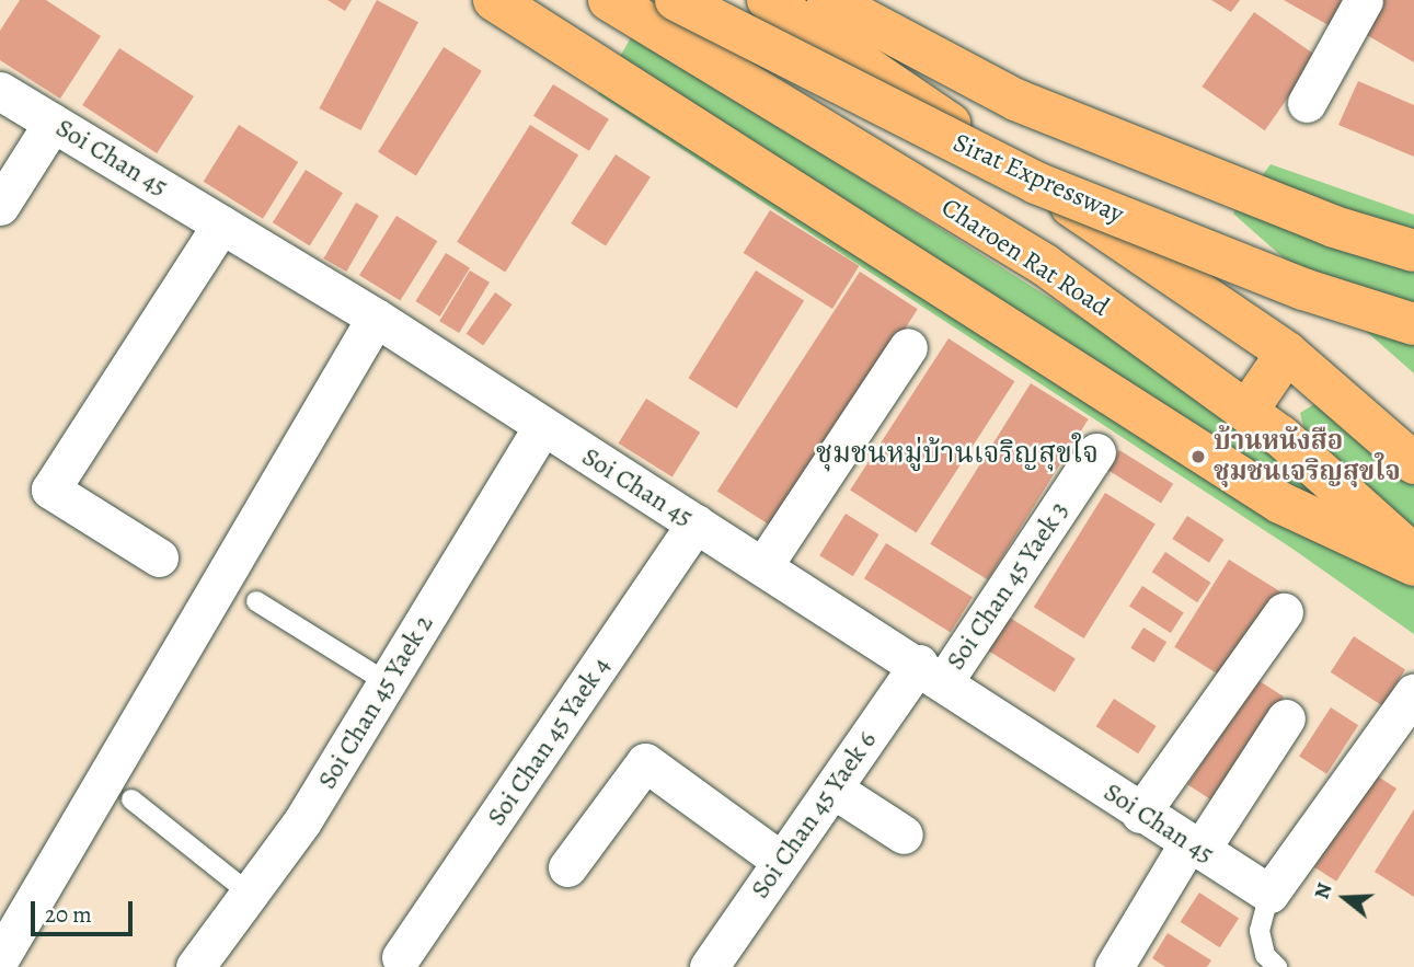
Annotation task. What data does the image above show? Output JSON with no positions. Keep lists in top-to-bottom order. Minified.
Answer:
{"streets":{"main road":["Sirat Expressway","Charoen Rat Road"],"street":["Soi Chan 45","Soi Chan 45 Yaek 3","Soi Chan 45 Yaek 2","Soi Chan 45 Yaek 4","Soi Chan 45 Yaek 6"]},"crossings":[["Soi Chan 45","Soi Chan 45 Yaek 3"],["Soi Chan 45","Soi Chan 45 Yaek 2"],["Soi Chan 45","Soi Chan 45 Yaek 4"],["Soi Chan 45","Soi Chan 45 Yaek 6"],["Soi Chan 45 Yaek 3","Soi Chan 45 Yaek 6"]],"districts":["ชุมชนหมู่บ้านเจริญสุขใจ"],"places":["บ้านหนังสือ ชุมชนเจริญสุขใจ"],"scale_bar":"20 m","north":"left"}
